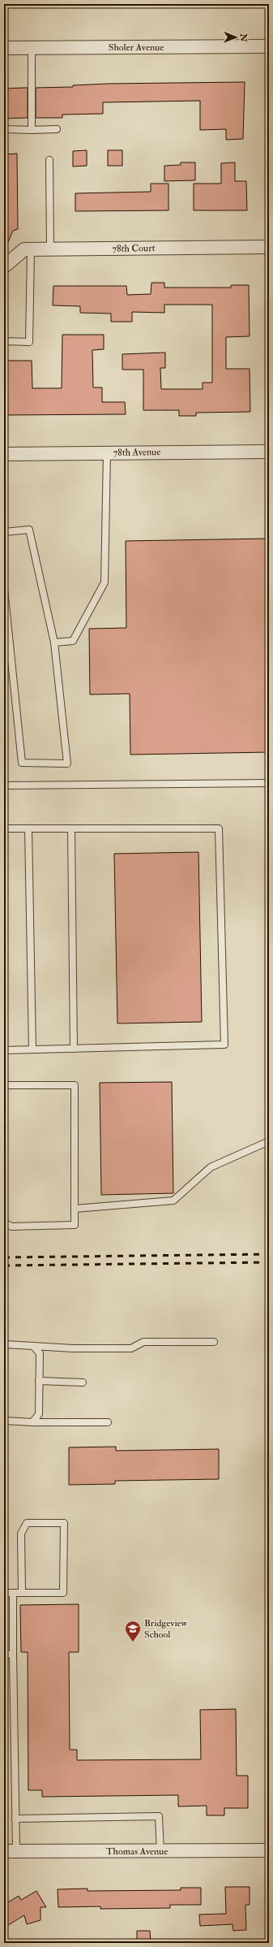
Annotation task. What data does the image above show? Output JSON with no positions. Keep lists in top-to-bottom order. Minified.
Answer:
{"streets":{"street":["Sholer Avenue","78th Court","78th Avenue","Thomas Avenue"]},"places":{"school or university":["Bridgeview School"]},"north":"right"}
